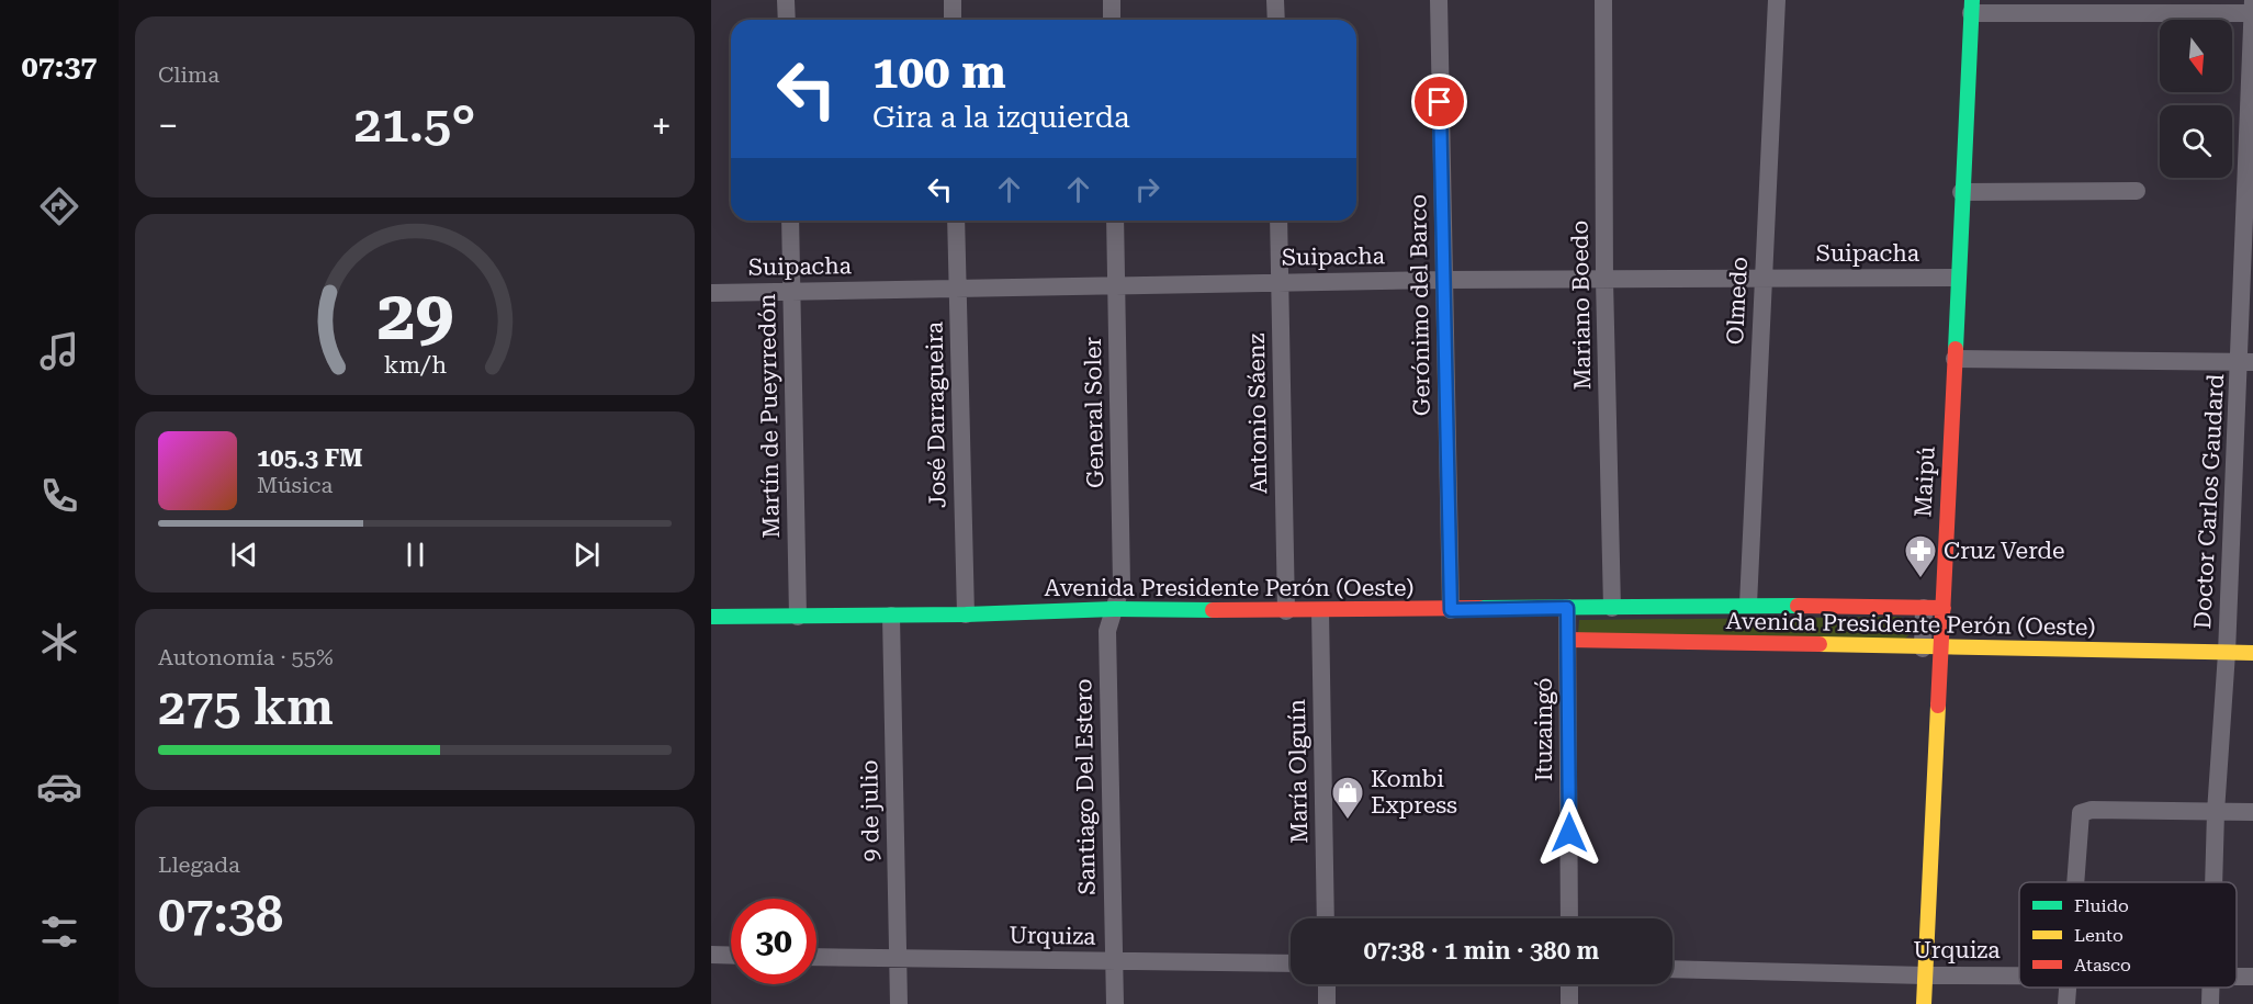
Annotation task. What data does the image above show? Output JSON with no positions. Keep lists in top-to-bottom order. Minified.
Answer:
{"streets":{"main road":["Maipú","Avenida Presidente Perón (Oeste)"],"street":["Suipacha","Olmedo","Gerónimo del Barco","Mariano Boedo","General Soler","Antonio Sáenz","José Darragueira","Martín de Pueyrredón","Doctor Carlos Gaudard","Ituzaingó","María Olguín","Santiago Del Estero","9 de julio","Urquiza"]},"crossings":[["Suipacha","Olmedo"],["Suipacha","Gerónimo del Barco"],["Suipacha","Mariano Boedo"],["Suipacha","General Soler"],["Suipacha","Antonio Sáenz"],["Suipacha","José Darragueira"],["Suipacha","Martín de Pueyrredón"],["Suipacha","Maipú"],["Olmedo","Avenida Presidente Perón (Oeste)"],["Gerónimo del Barco","Avenida Presidente Perón (Oeste)"],["Mariano Boedo","Avenida Presidente Perón (Oeste)"],["General Soler","Avenida Presidente Perón (Oeste)"],["General Soler","Santiago Del Estero"],["Antonio Sáenz","Avenida Presidente Perón (Oeste)"],["José Darragueira","Avenida Presidente Perón (Oeste)"],["Martín de Pueyrredón","Avenida Presidente Perón (Oeste)"],["Maipú","Avenida Presidente Perón (Oeste)"],["Maipú","Urquiza"],["Doctor Carlos Gaudard","Avenida Presidente Perón (Oeste)"],["Avenida Presidente Perón (Oeste)","Ituzaingó"],["Avenida Presidente Perón (Oeste)","María Olguín"],["Avenida Presidente Perón (Oeste)","Santiago Del Estero"],["Avenida Presidente Perón (Oeste)","9 de julio"],["Santiago Del Estero","Urquiza"],["9 de julio","Urquiza"]],"places":{"pharmacy":["Cruz Verde"],"shop":["Kombi Express"]},"legend":["Fluido","Lento","Atasco"],"north":"bottom","page":{"tabs":"07:37","tile":["Clima",["Autonomía · 55%","275 km"],["Llegada","07:38"]],"turn":["100 m","Gira a la izquierda"],"heat":["−","21.5°","+"],"song":["105.3 FM","Música"],"limit":"30","trip":"07:38 · 1 min · 380 m","gauge":["29","km/h"]}}
